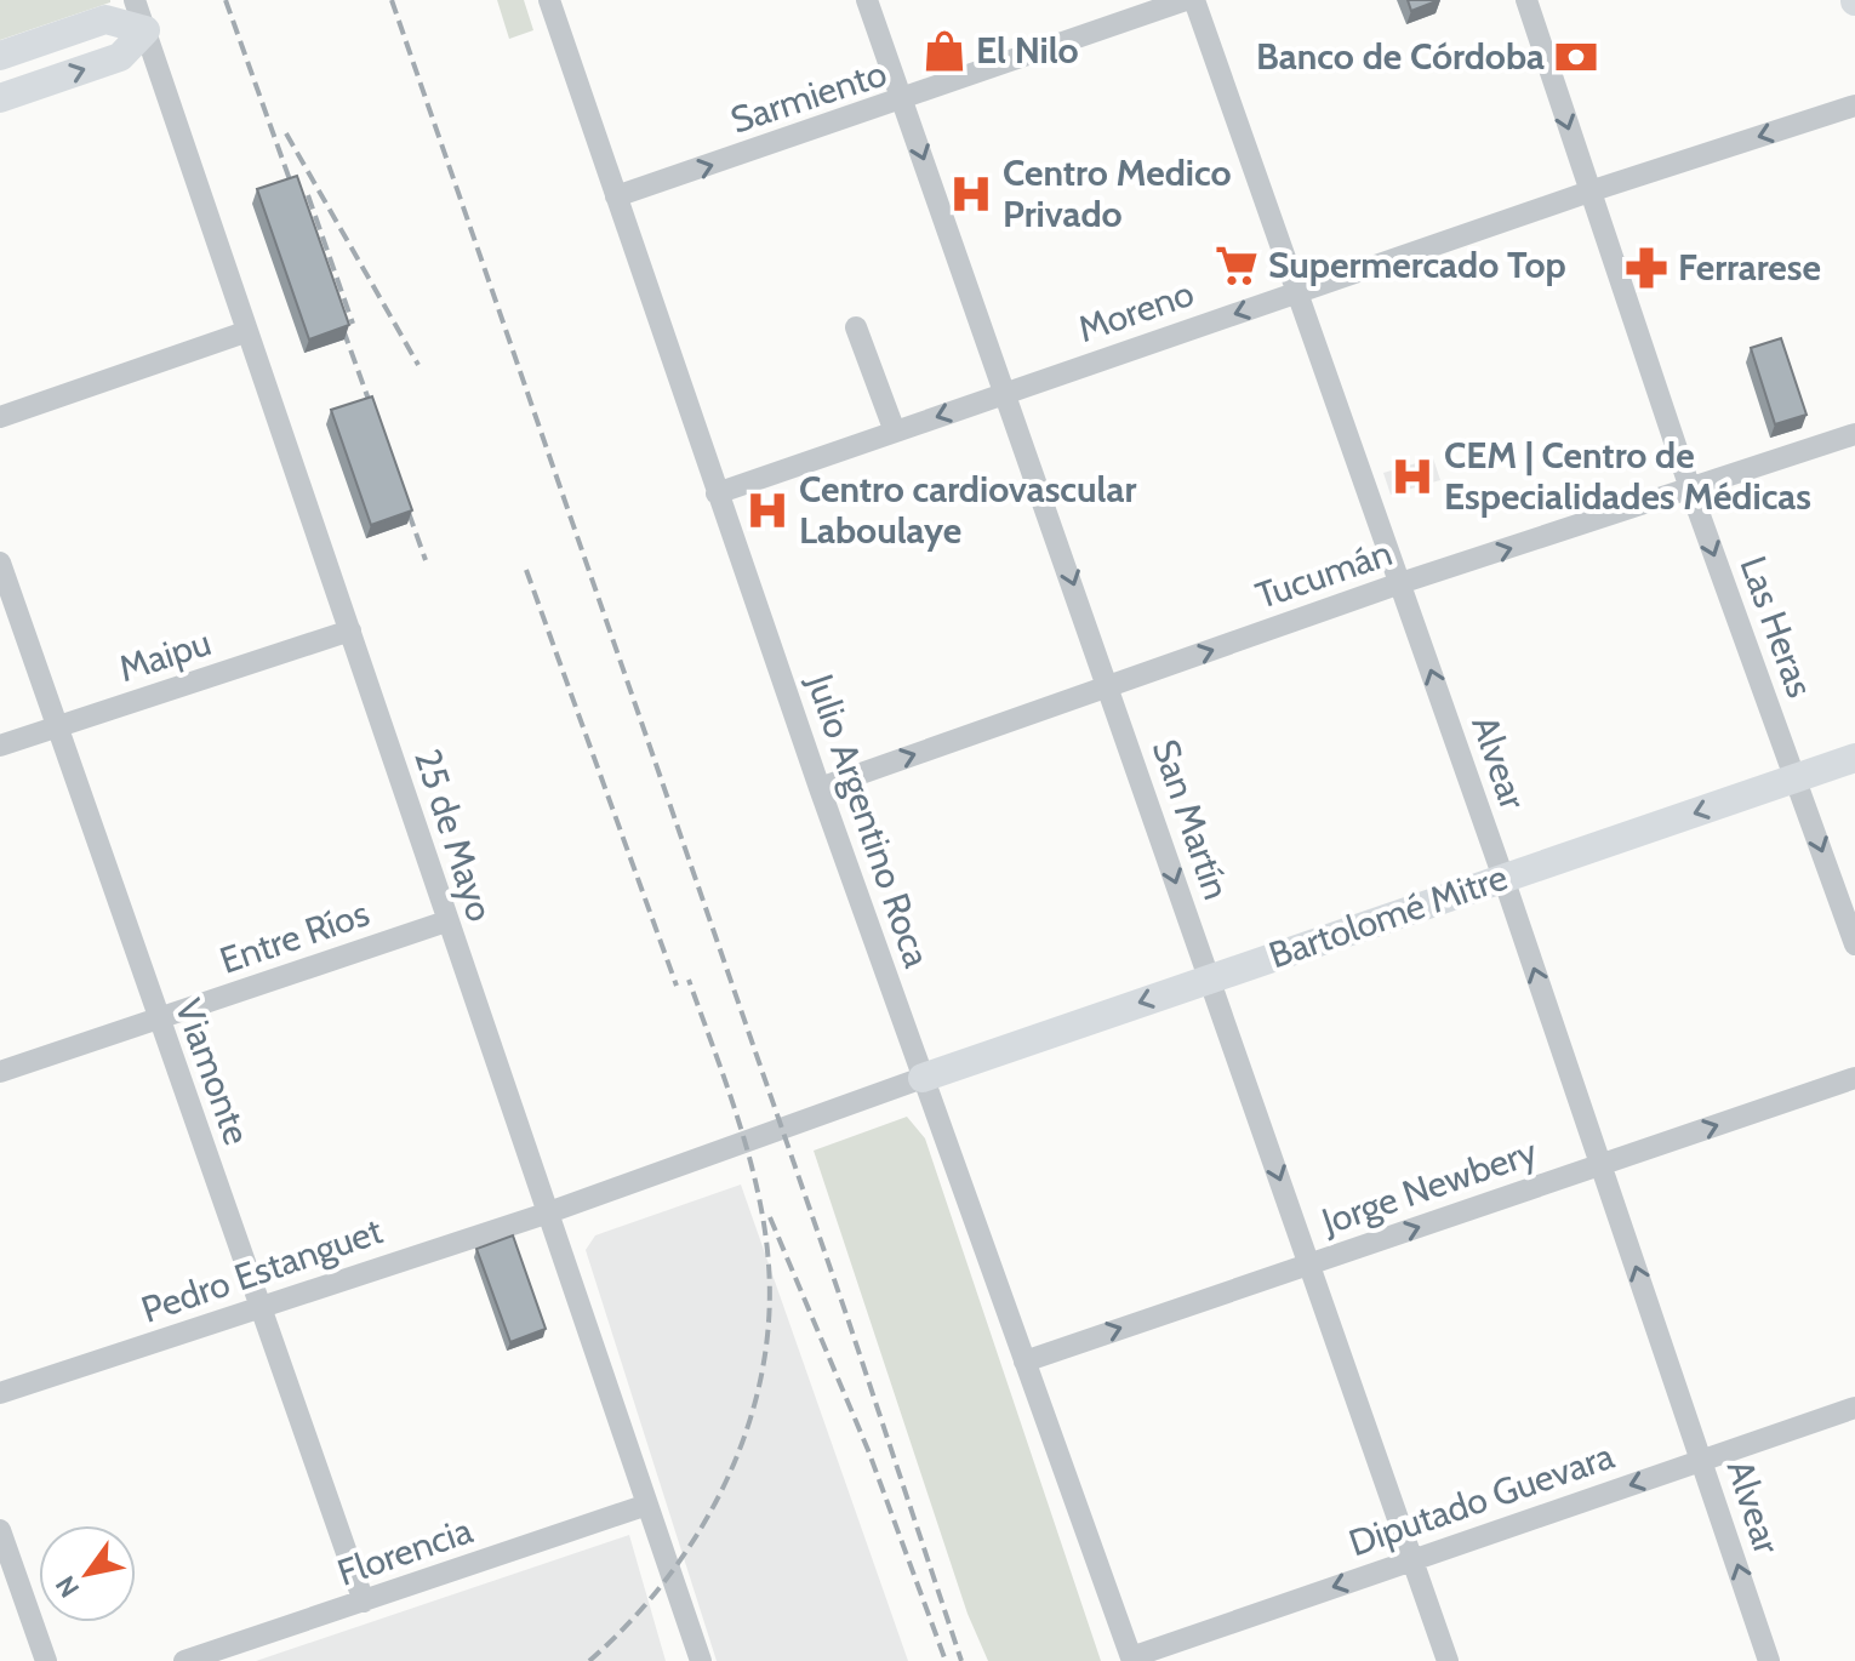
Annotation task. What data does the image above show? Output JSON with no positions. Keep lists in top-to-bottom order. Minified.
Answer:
{"streets":{"main road":["Bartolomé Mitre"],"street":["Sarmiento","Moreno","Tucumán","Las Heras","Maipu","Alvear","San Martín","Julio Argentino Roca","25 de Mayo","Entre Ríos","Viamonte","Jorge Newbery","Pedro Estanguet","Diputado Guevara","Florencia"]},"crossings":[["Sarmiento","San Martín"],["Sarmiento","Julio Argentino Roca"],["Moreno","Las Heras"],["Moreno","Alvear"],["Moreno","San Martín"],["Moreno","Julio Argentino Roca"],["Tucumán","Las Heras"],["Tucumán","Alvear"],["Tucumán","San Martín"],["Tucumán","Julio Argentino Roca"],["Las Heras","Bartolomé Mitre"],["Maipu","25 de Mayo"],["Maipu","Viamonte"],["Alvear","Bartolomé Mitre"],["Alvear","Jorge Newbery"],["Alvear","Diputado Guevara"],["San Martín","Bartolomé Mitre"],["San Martín","Jorge Newbery"],["San Martín","Diputado Guevara"],["Julio Argentino Roca","Bartolomé Mitre"],["Julio Argentino Roca","Jorge Newbery"],["Julio Argentino Roca","Pedro Estanguet"],["Julio Argentino Roca","Diputado Guevara"],["25 de Mayo","Entre Ríos"],["25 de Mayo","Pedro Estanguet"],["25 de Mayo","Florencia"],["Bartolomé Mitre","Pedro Estanguet"],["Entre Ríos","Viamonte"],["Viamonte","Pedro Estanguet"],["Viamonte","Florencia"]],"one_way":["Sarmiento","Moreno","Tucumán","Las Heras","Alvear","San Martín","Bartolomé Mitre","Jorge Newbery","Diputado Guevara"],"places":{"shop":["El Nilo"],"bank":["Banco de Córdoba"],"hospital":["Centro Medico Privado","CEM | Centro de Especialidades Médicas","Centro cardiovascular Laboulaye"],"supermarket":["Supermercado Top"],"pharmacy":["Ferrarese"]},"north":"bottom left"}
